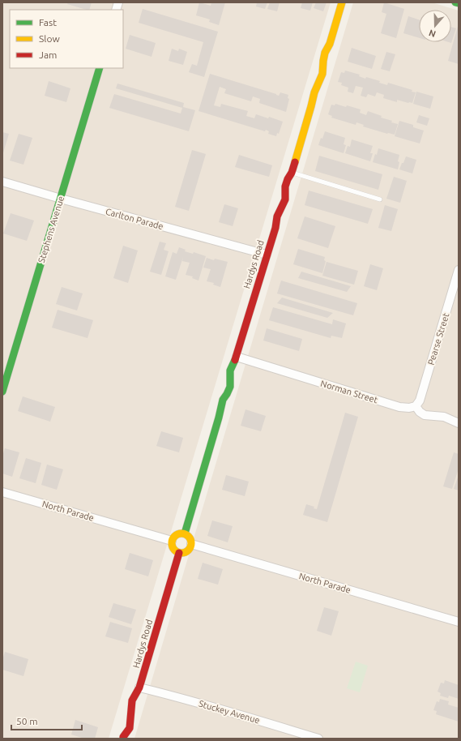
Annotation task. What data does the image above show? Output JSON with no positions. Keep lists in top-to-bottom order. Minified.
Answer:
{"streets":{"street":["Carlton Parade","Stephens Avenue","Hardys Road","Pearse Street","Norman Street","North Parade","Stuckey Avenue"]},"crossings":[["Carlton Parade","Stephens Avenue"],["Carlton Parade","Hardys Road"],["Hardys Road","Norman Street"],["Hardys Road","North Parade"],["Hardys Road","Stuckey Avenue"],["Pearse Street","Norman Street"]],"legend":["Fast","Slow","Jam"],"scale_bar":"50 m","north":"bottom"}
